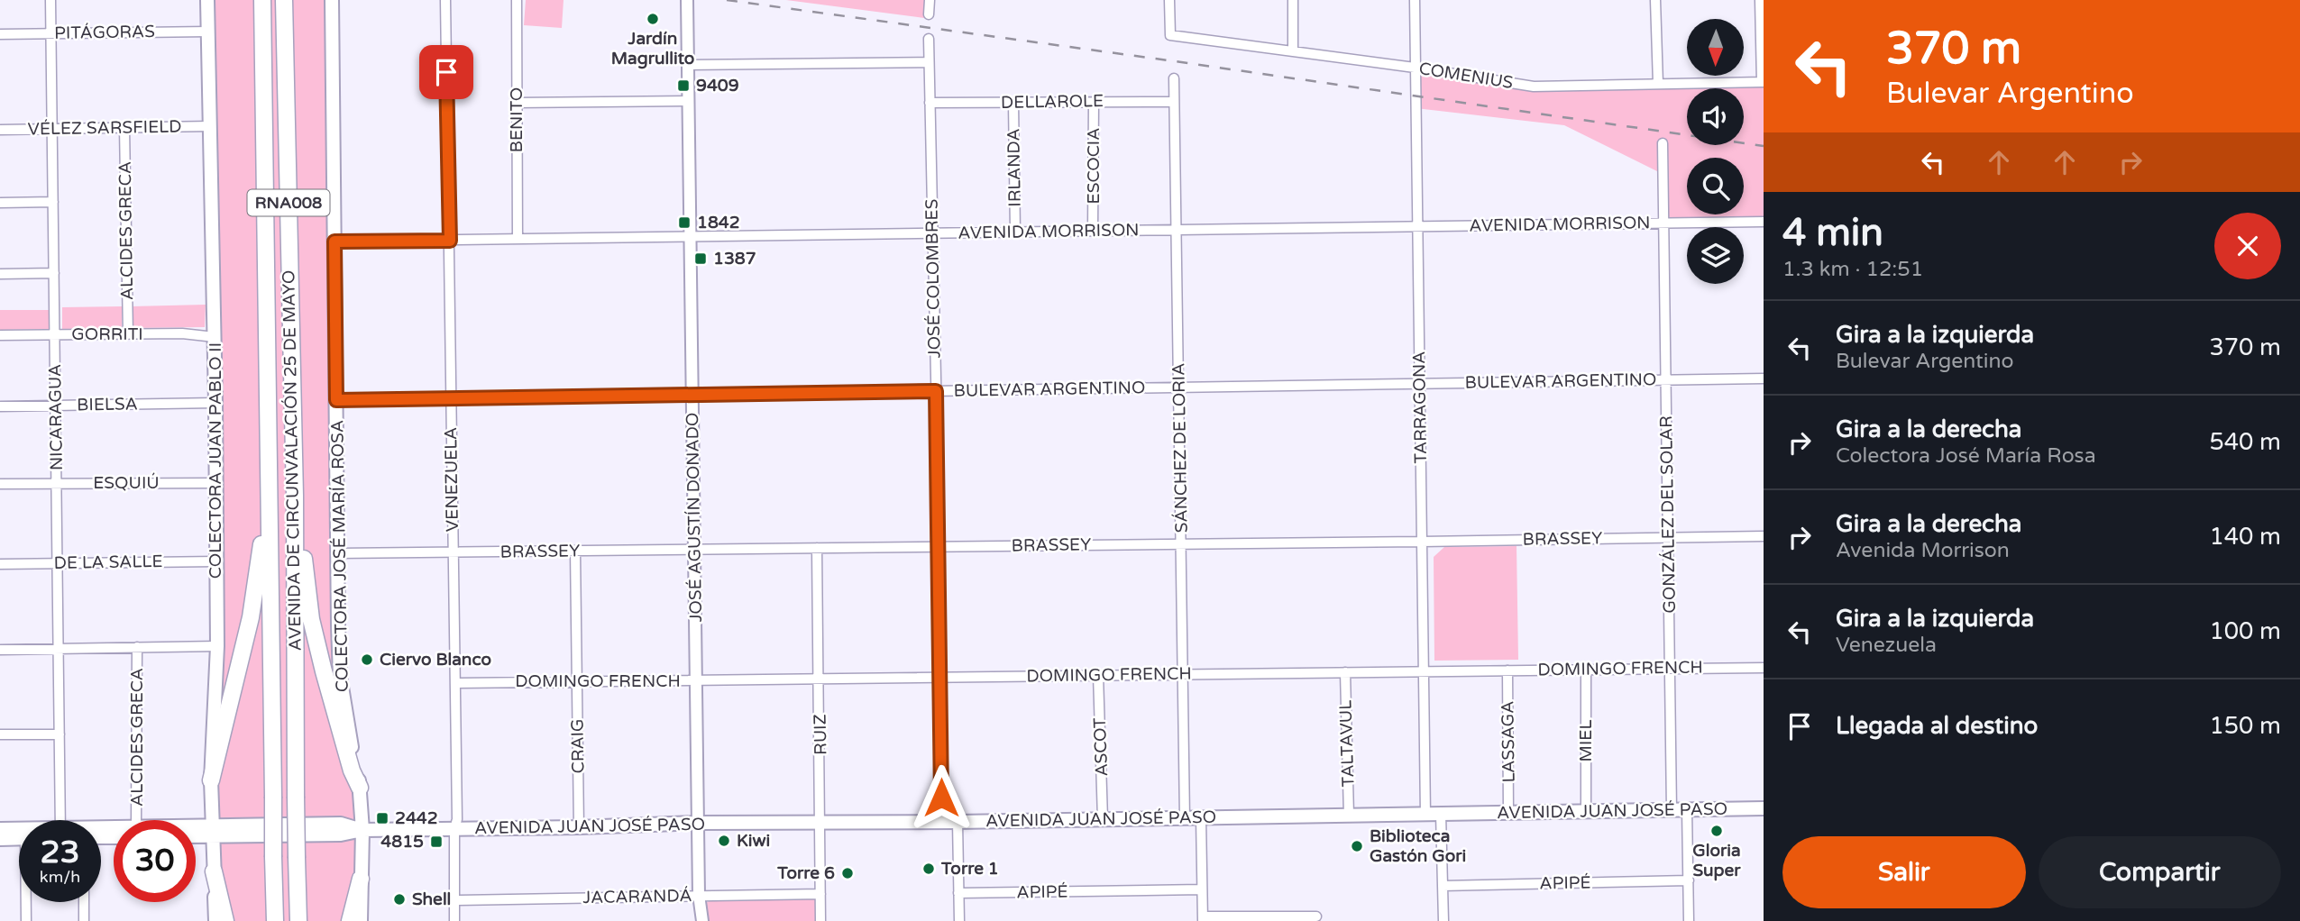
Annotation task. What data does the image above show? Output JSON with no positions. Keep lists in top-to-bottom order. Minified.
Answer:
{"streets":{"highway":["RNA008","AVENIDA DE CIRCUNVALACIÓN 25 DE MAYO"],"main road":["COLECTORA JUAN PABLO II","COLECTORA JOSÉ MARÍA ROSA","AVENIDA JUAN JOSÉ PASO"],"street":["PITÁGORAS","COMENIUS","DELLAROLE","BENITO","VÉLEZ SARSFIELD","ESCOCIA","IRLANDA","AVENIDA MORRISON","ALCIDES GRECA","JOSÉ COLOMBRES","GORRITI","BULEVAR ARGENTINO","BIELSA","TARRAGONA","NICARAGUA","SÁNCHEZ DE LORIA","VENEZUELA","ESQUIÚ","GONZÁLEZ DEL SOLAR","JOSÉ AGUSTÍN DONADO","BRASSEY","DE LA SALLE","DOMINGO FRENCH","RUIZ","MIEL","LASSAGA","TALTAVUL","CRAIG","ASCOT","APIPÉ","JACARANDÁ"]},"crossings":[["PITÁGORAS","NICARAGUA"],["PITÁGORAS","COLECTORA JUAN PABLO II"],["COMENIUS","TARRAGONA"],["DELLAROLE","ESCOCIA"],["DELLAROLE","IRLANDA"],["DELLAROLE","JOSÉ COLOMBRES"],["DELLAROLE","SÁNCHEZ DE LORIA"],["BENITO","AVENIDA MORRISON"],["VÉLEZ SARSFIELD","ALCIDES GRECA"],["VÉLEZ SARSFIELD","NICARAGUA"],["VÉLEZ SARSFIELD","COLECTORA JUAN PABLO II"],["ESCOCIA","AVENIDA MORRISON"],["IRLANDA","AVENIDA MORRISON"],["AVENIDA MORRISON","JOSÉ COLOMBRES"],["AVENIDA MORRISON","TARRAGONA"],["AVENIDA MORRISON","SÁNCHEZ DE LORIA"],["AVENIDA MORRISON","VENEZUELA"],["AVENIDA MORRISON","GONZÁLEZ DEL SOLAR"],["AVENIDA MORRISON","JOSÉ AGUSTÍN DONADO"],["AVENIDA MORRISON","COLECTORA JOSÉ MARÍA ROSA"],["ALCIDES GRECA","GORRITI"],["JOSÉ COLOMBRES","BULEVAR ARGENTINO"],["JOSÉ COLOMBRES","BRASSEY"],["JOSÉ COLOMBRES","DOMINGO FRENCH"],["JOSÉ COLOMBRES","AVENIDA JUAN JOSÉ PASO"],["GORRITI","NICARAGUA"],["GORRITI","COLECTORA JUAN PABLO II"],["BULEVAR ARGENTINO","TARRAGONA"],["BULEVAR ARGENTINO","SÁNCHEZ DE LORIA"],["BULEVAR ARGENTINO","VENEZUELA"],["BULEVAR ARGENTINO","GONZÁLEZ DEL SOLAR"],["BULEVAR ARGENTINO","JOSÉ AGUSTÍN DONADO"],["BULEVAR ARGENTINO","COLECTORA JOSÉ MARÍA ROSA"],["BIELSA","NICARAGUA"],["BIELSA","COLECTORA JUAN PABLO II"],["TARRAGONA","BRASSEY"],["TARRAGONA","DOMINGO FRENCH"],["TARRAGONA","AVENIDA JUAN JOSÉ PASO"],["NICARAGUA","ESQUIÚ"],["NICARAGUA","DE LA SALLE"],["SÁNCHEZ DE LORIA","BRASSEY"],["SÁNCHEZ DE LORIA","DOMINGO FRENCH"],["SÁNCHEZ DE LORIA","AVENIDA JUAN JOSÉ PASO"],["COLECTORA JUAN PABLO II","ESQUIÚ"],["COLECTORA JUAN PABLO II","DE LA SALLE"],["COLECTORA JUAN PABLO II","AVENIDA JUAN JOSÉ PASO"],["VENEZUELA","BRASSEY"],["VENEZUELA","DOMINGO FRENCH"],["VENEZUELA","AVENIDA JUAN JOSÉ PASO"],["VENEZUELA","JACARANDÁ"],["GONZÁLEZ DEL SOLAR","BRASSEY"],["GONZÁLEZ DEL SOLAR","DOMINGO FRENCH"],["GONZÁLEZ DEL SOLAR","AVENIDA JUAN JOSÉ PASO"],["JOSÉ AGUSTÍN DONADO","BRASSEY"],["JOSÉ AGUSTÍN DONADO","DOMINGO FRENCH"],["JOSÉ AGUSTÍN DONADO","AVENIDA JUAN JOSÉ PASO"],["JOSÉ AGUSTÍN DONADO","JACARANDÁ"],["BRASSEY","COLECTORA JOSÉ MARÍA ROSA"],["BRASSEY","RUIZ"],["BRASSEY","CRAIG"],["COLECTORA JOSÉ MARÍA ROSA","AVENIDA JUAN JOSÉ PASO"],["DOMINGO FRENCH","RUIZ"],["DOMINGO FRENCH","MIEL"],["DOMINGO FRENCH","LASSAGA"],["DOMINGO FRENCH","TALTAVUL"],["DOMINGO FRENCH","CRAIG"],["DOMINGO FRENCH","ASCOT"],["RUIZ","AVENIDA JUAN JOSÉ PASO"],["RUIZ","JACARANDÁ"],["MIEL","AVENIDA JUAN JOSÉ PASO"],["LASSAGA","AVENIDA JUAN JOSÉ PASO"],["TALTAVUL","AVENIDA JUAN JOSÉ PASO"],["CRAIG","AVENIDA JUAN JOSÉ PASO"],["ASCOT","AVENIDA JUAN JOSÉ PASO"]],"places":{"other":["Jardín Magrullito","Ciervo Blanco","Gloria Super","Kiwi","Biblioteca Gastón Gori","Torre 1","Torre 6","Shell"],"transit":["9409","1842","1387","2442","4815"]},"north":"bottom","page":{"turn":["370 m","Bulevar Argentino"],"heading":["4 min","1.3 km · 12:51"],"list":[{"name":"Gira a la izquierda","note":"Bulevar Argentino","value":"370 m"},{"name":"Gira a la derecha","note":"Colectora José María Rosa","value":"540 m"},{"name":"Gira a la derecha","note":"Avenida Morrison","value":"140 m"},{"name":"Gira a la izquierda","note":"Venezuela","value":"100 m"},{"name":"Llegada al destino","value":"150 m"}],"speed":"23 km/h","limit":"30","buttons":["Salir","Compartir"]}}
